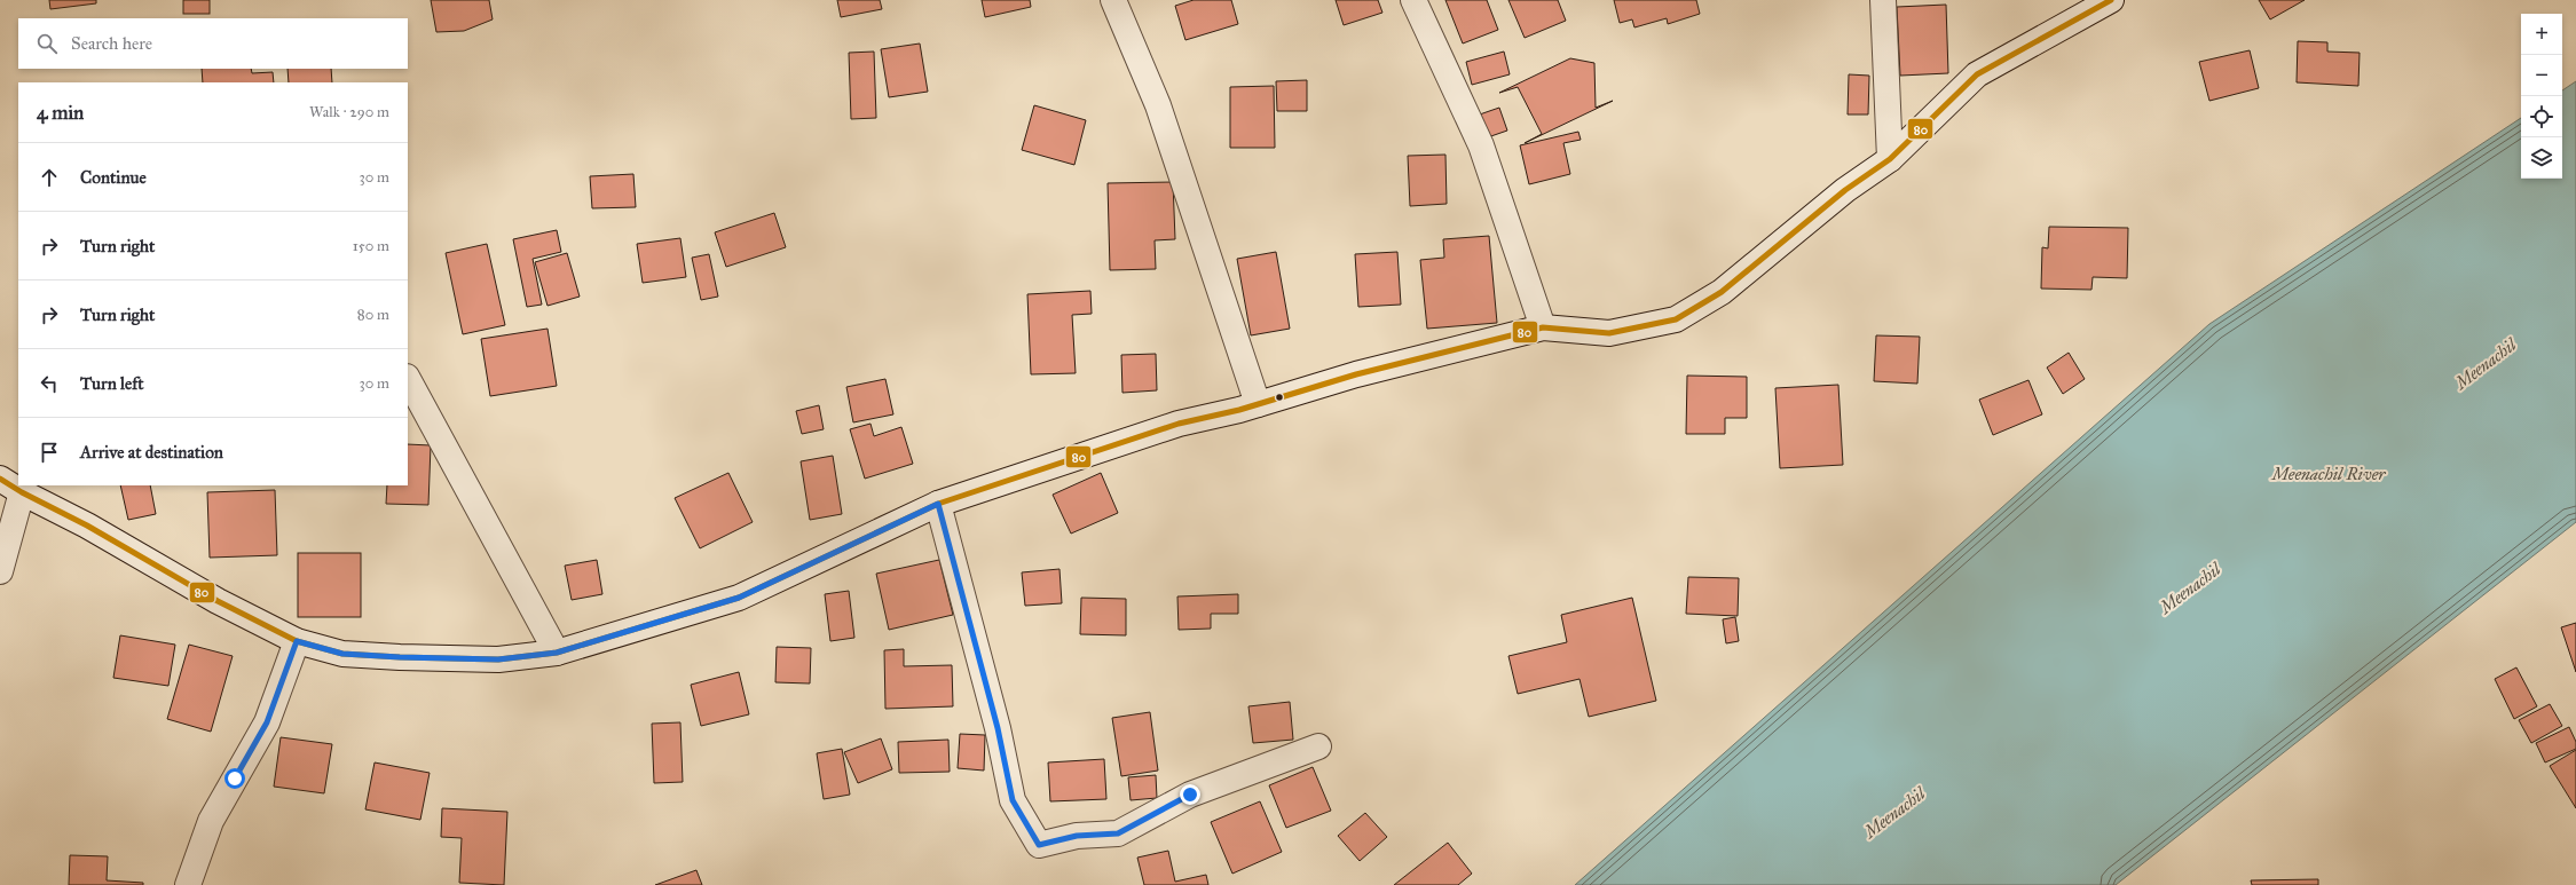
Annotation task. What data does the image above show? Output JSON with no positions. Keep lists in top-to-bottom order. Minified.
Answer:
{"water":["Meenachil","Meenachil River"],"lines":["transit line 80"],"page":{"map_buttons":["+","−"],"search":"Search here","heading":["4 min","Walk · 290 m"],"list":[["Continue","30 m"],["Turn right","150 m"],["Turn right","80 m"],["Turn left","30 m"],"Arrive at destination"]}}
